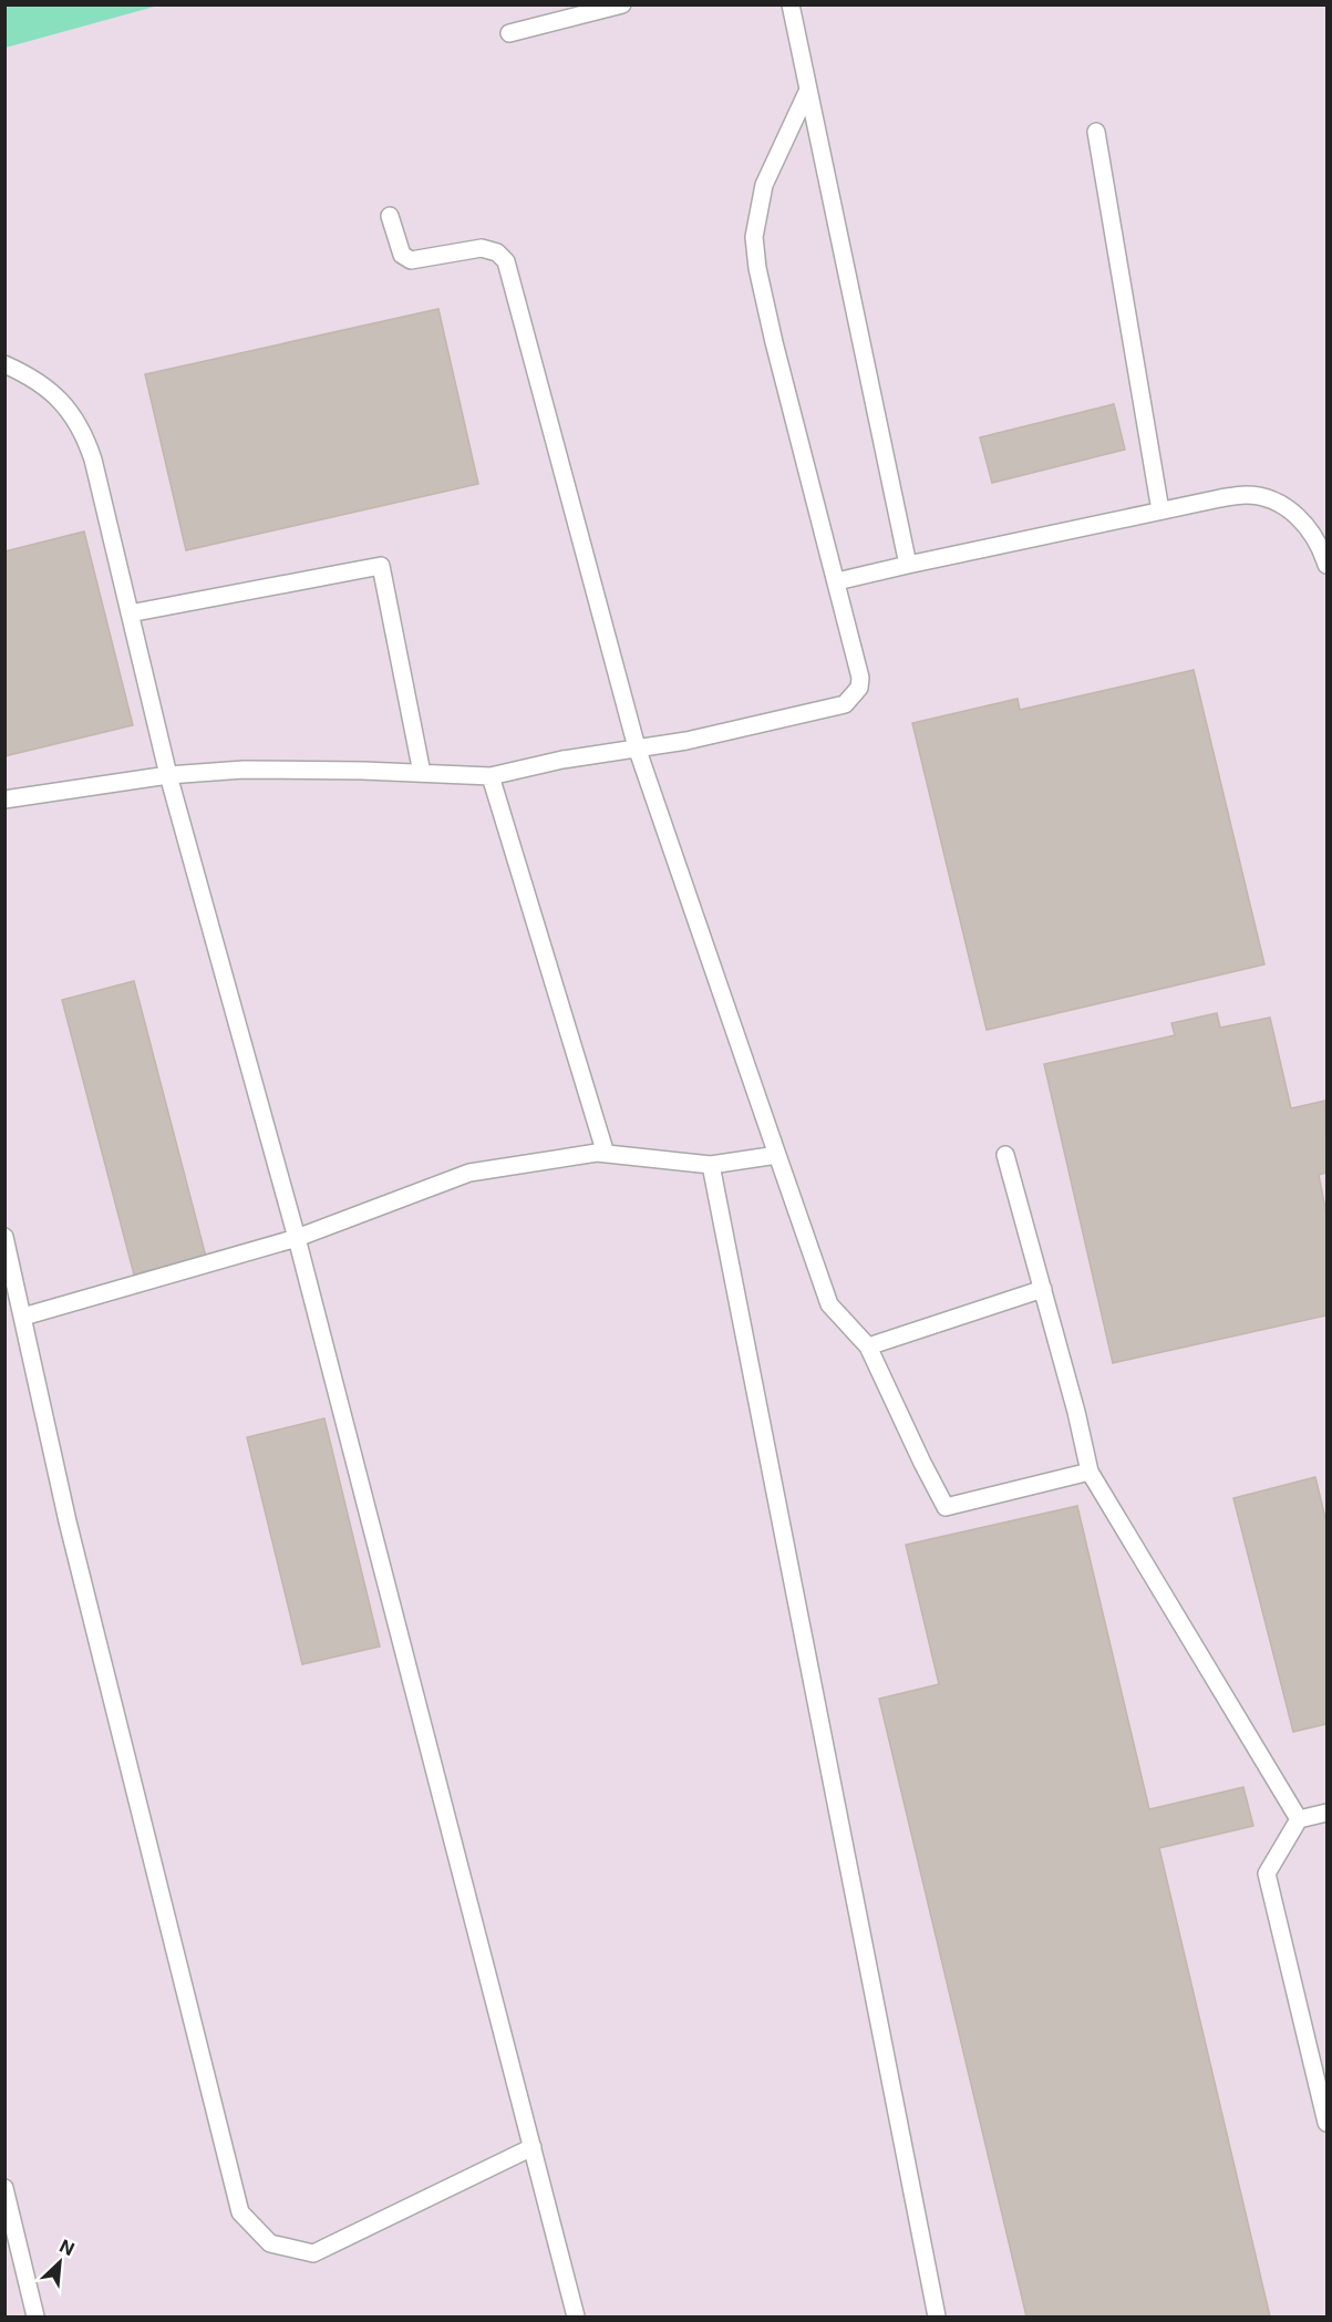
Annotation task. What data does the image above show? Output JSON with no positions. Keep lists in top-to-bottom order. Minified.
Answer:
{"north":"top right"}
